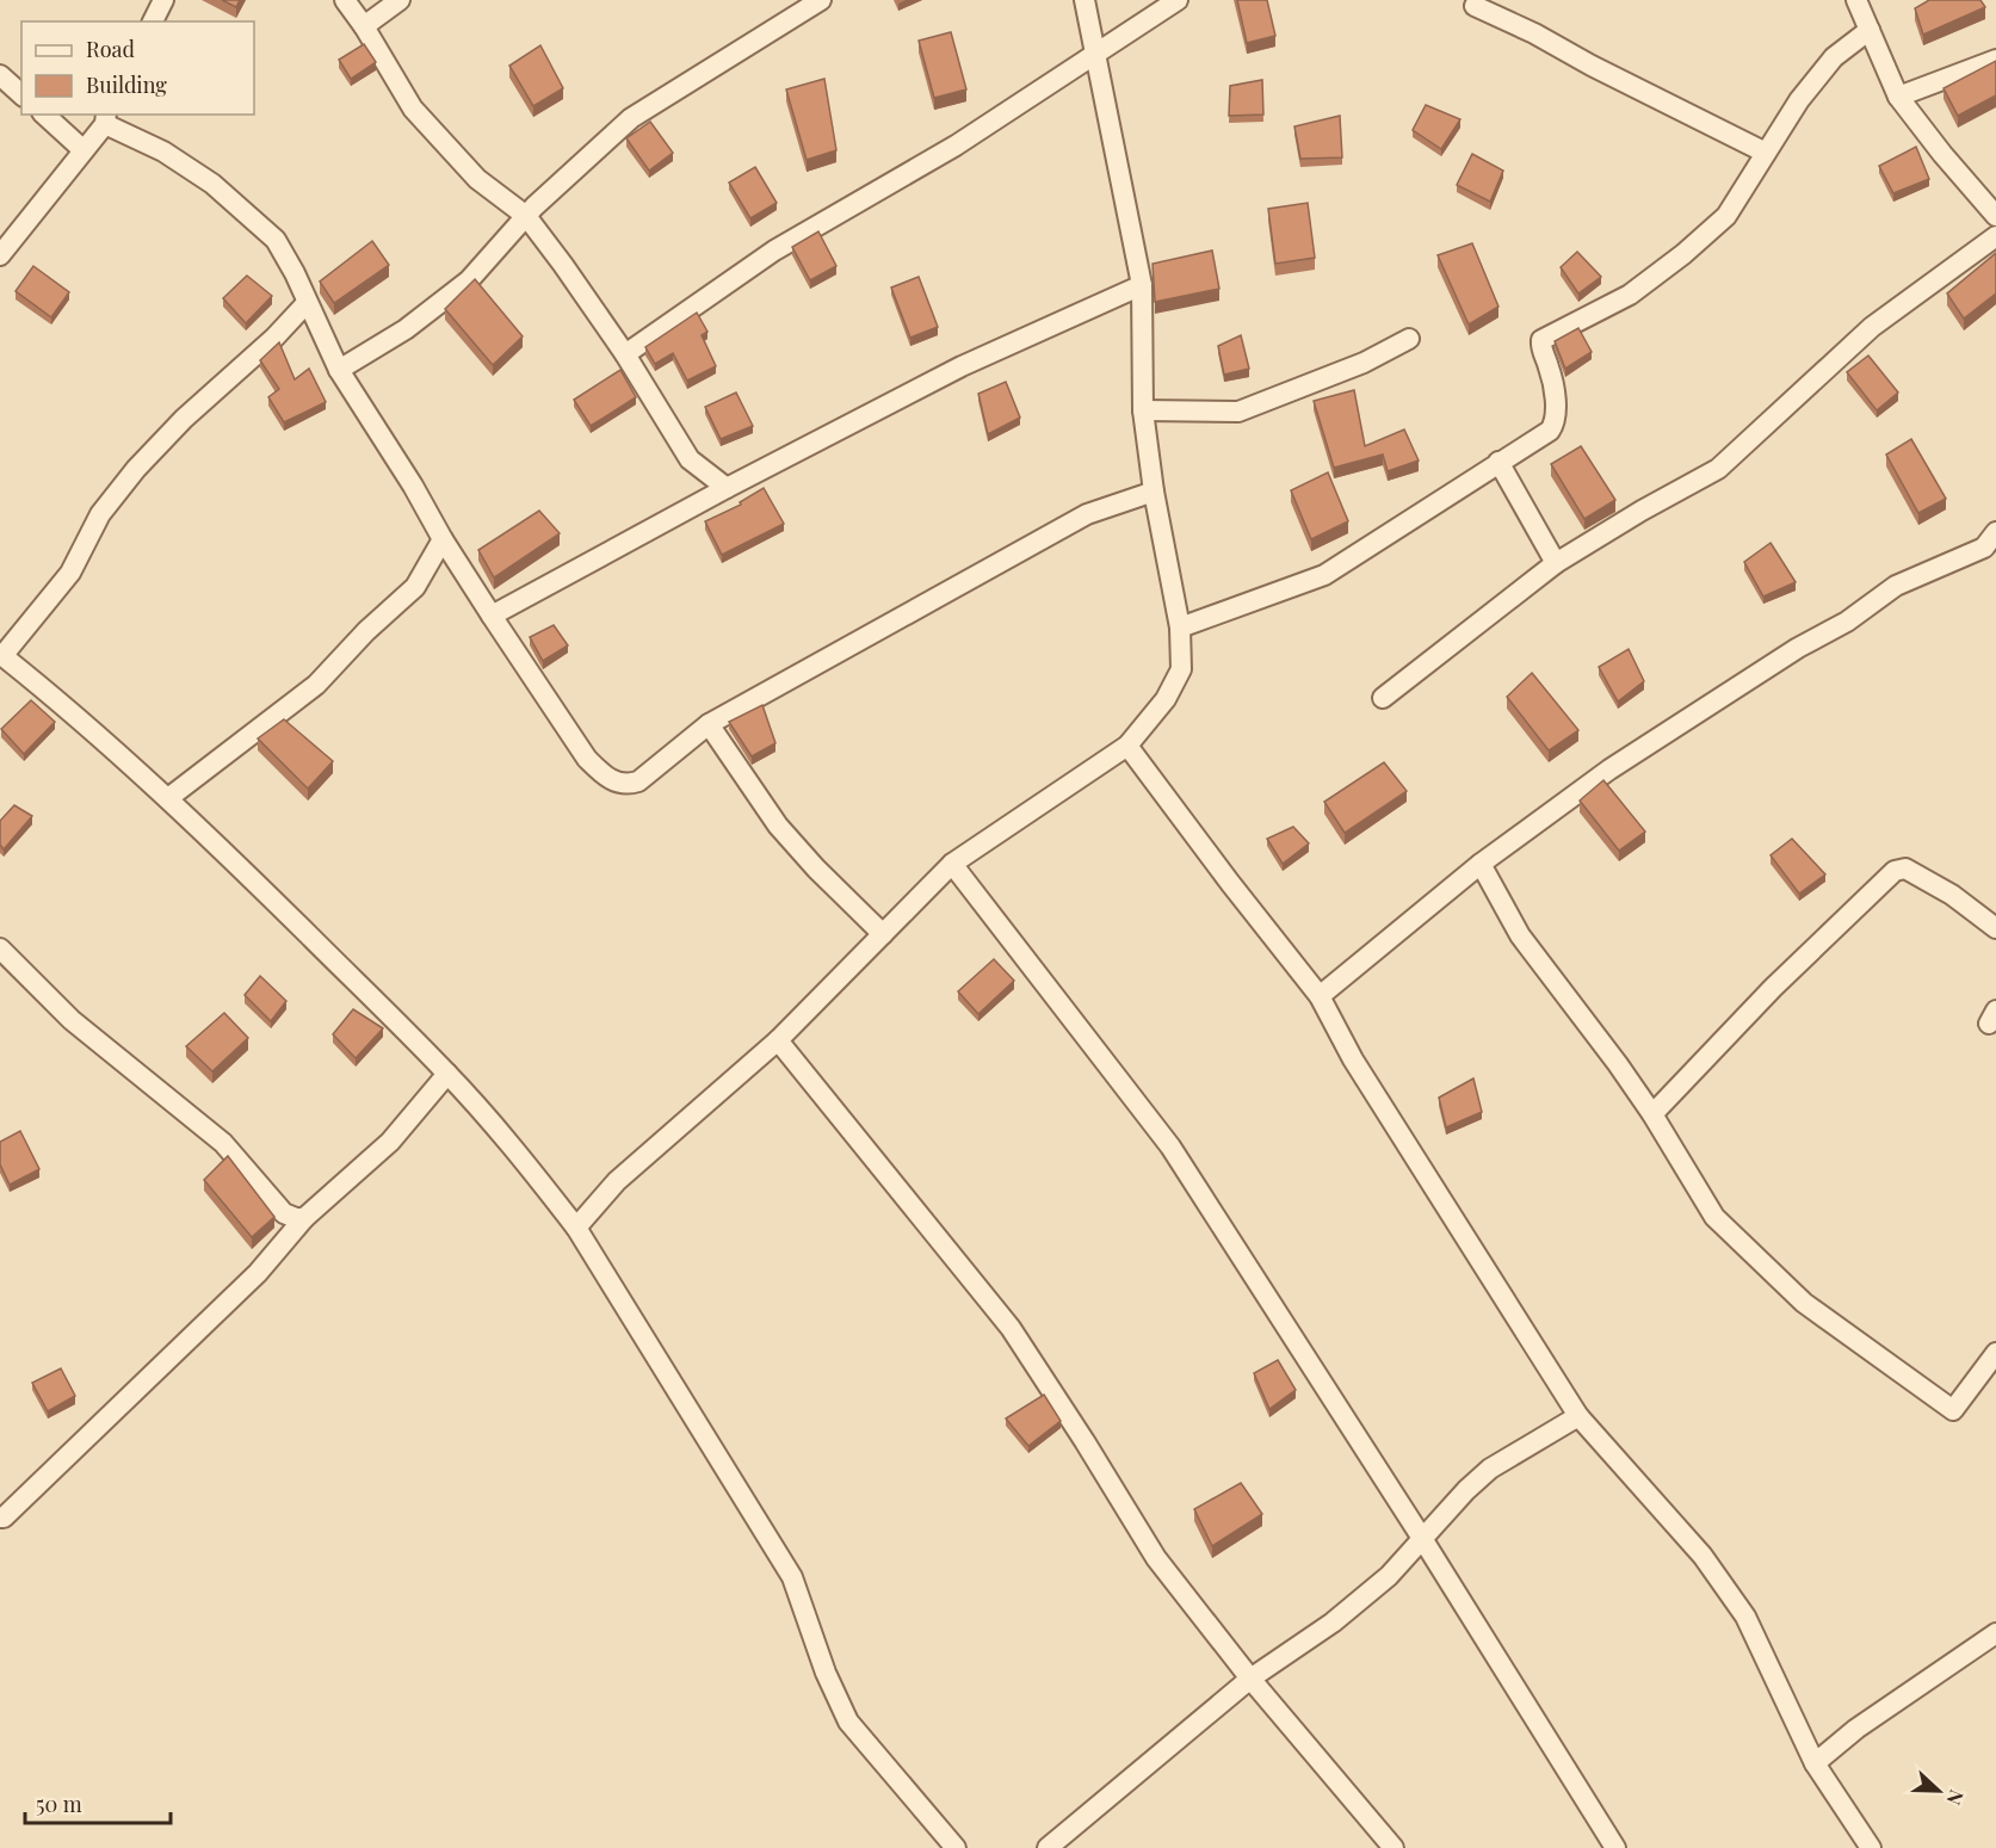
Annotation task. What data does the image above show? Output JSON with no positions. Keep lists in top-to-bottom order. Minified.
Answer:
{"legend":["Road","Building"],"scale_bar":"50 m","north":"right"}
